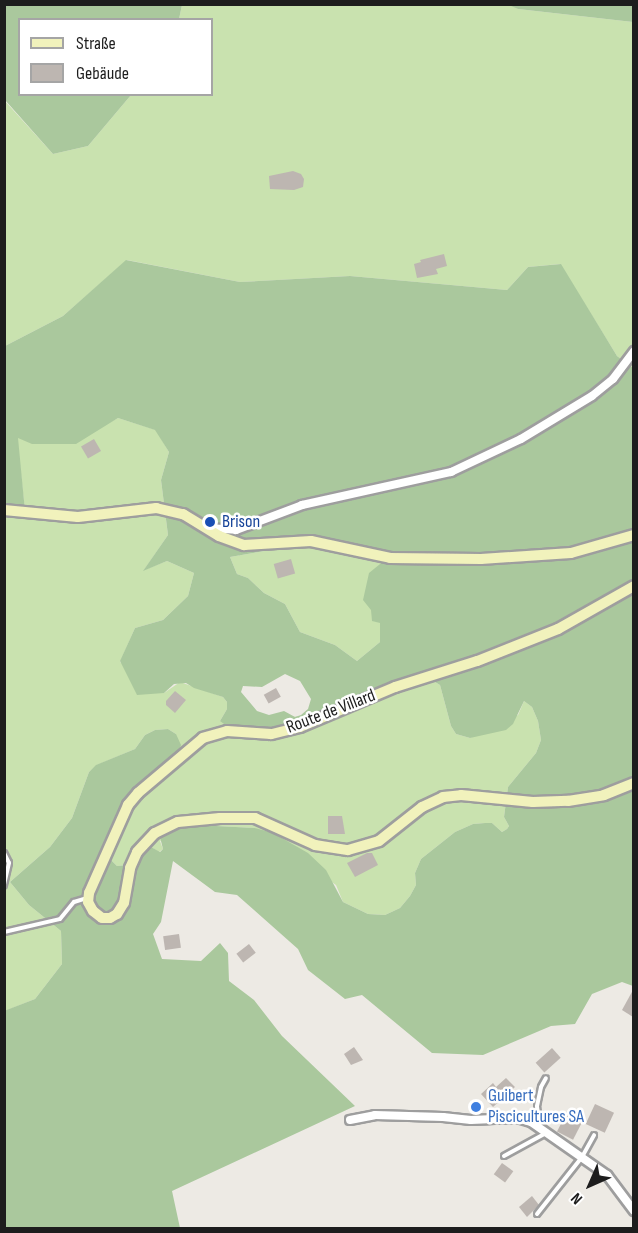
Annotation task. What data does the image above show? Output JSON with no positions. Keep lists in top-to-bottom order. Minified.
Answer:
{"streets":{"street":["Route de Villard"]},"places":["Brison","Guibert Piscicultures SA"],"legend":["Straße","Gebäude"],"north":"bottom left"}
